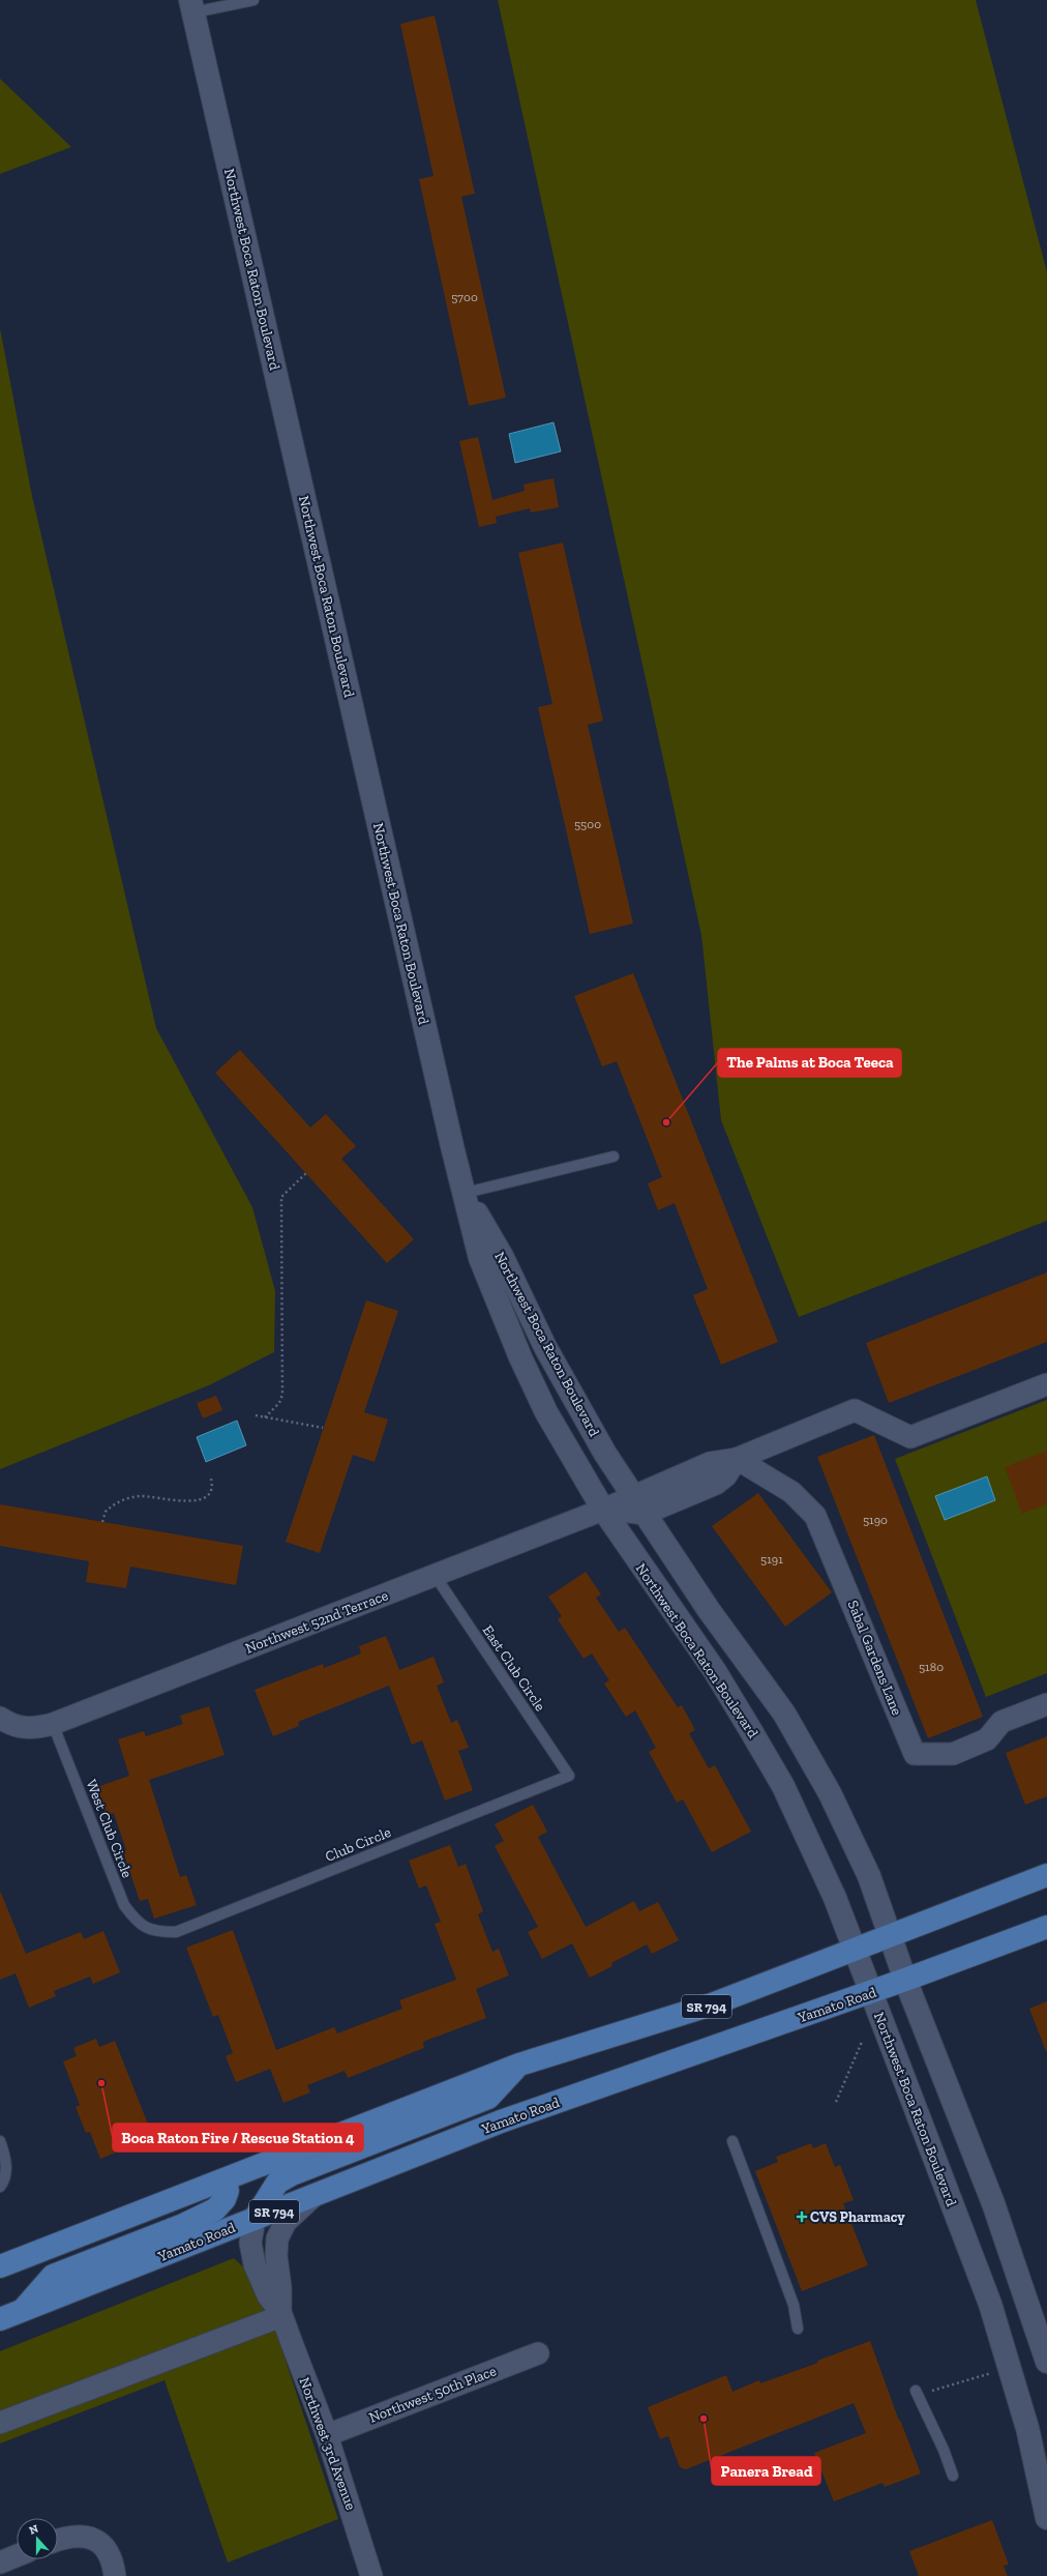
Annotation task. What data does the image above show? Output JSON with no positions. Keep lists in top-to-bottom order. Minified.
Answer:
{"streets":{"main road":["Yamato Road","SR 794"],"street":["Northwest Boca Raton Boulevard","Northwest 52nd Terrace","Sabal Gardens Lane","Northwest 50th Place","Northwest 3rd Avenue"],"lane":["East Club Circle","West Club Circle","Club Circle"]},"crossings":[["Northwest Boca Raton Boulevard","Northwest 52nd Terrace"],["Northwest Boca Raton Boulevard","Yamato Road"],["Northwest Boca Raton Boulevard","SR 794"],["Northwest 52nd Terrace","East Club Circle"],["Northwest 52nd Terrace","West Club Circle"],["East Club Circle","Club Circle"],["West Club Circle","Club Circle"],["Yamato Road","Northwest 3rd Avenue"],["Northwest 50th Place","Northwest 3rd Avenue"]],"places":{"other":["The Palms at Boca Teeca","Boca Raton Fire / Rescue Station 4","Panera Bread"],"health":["CVS Pharmacy"]},"house_numbers":["5700","5500","5190","5191","5180"],"north":"top"}
